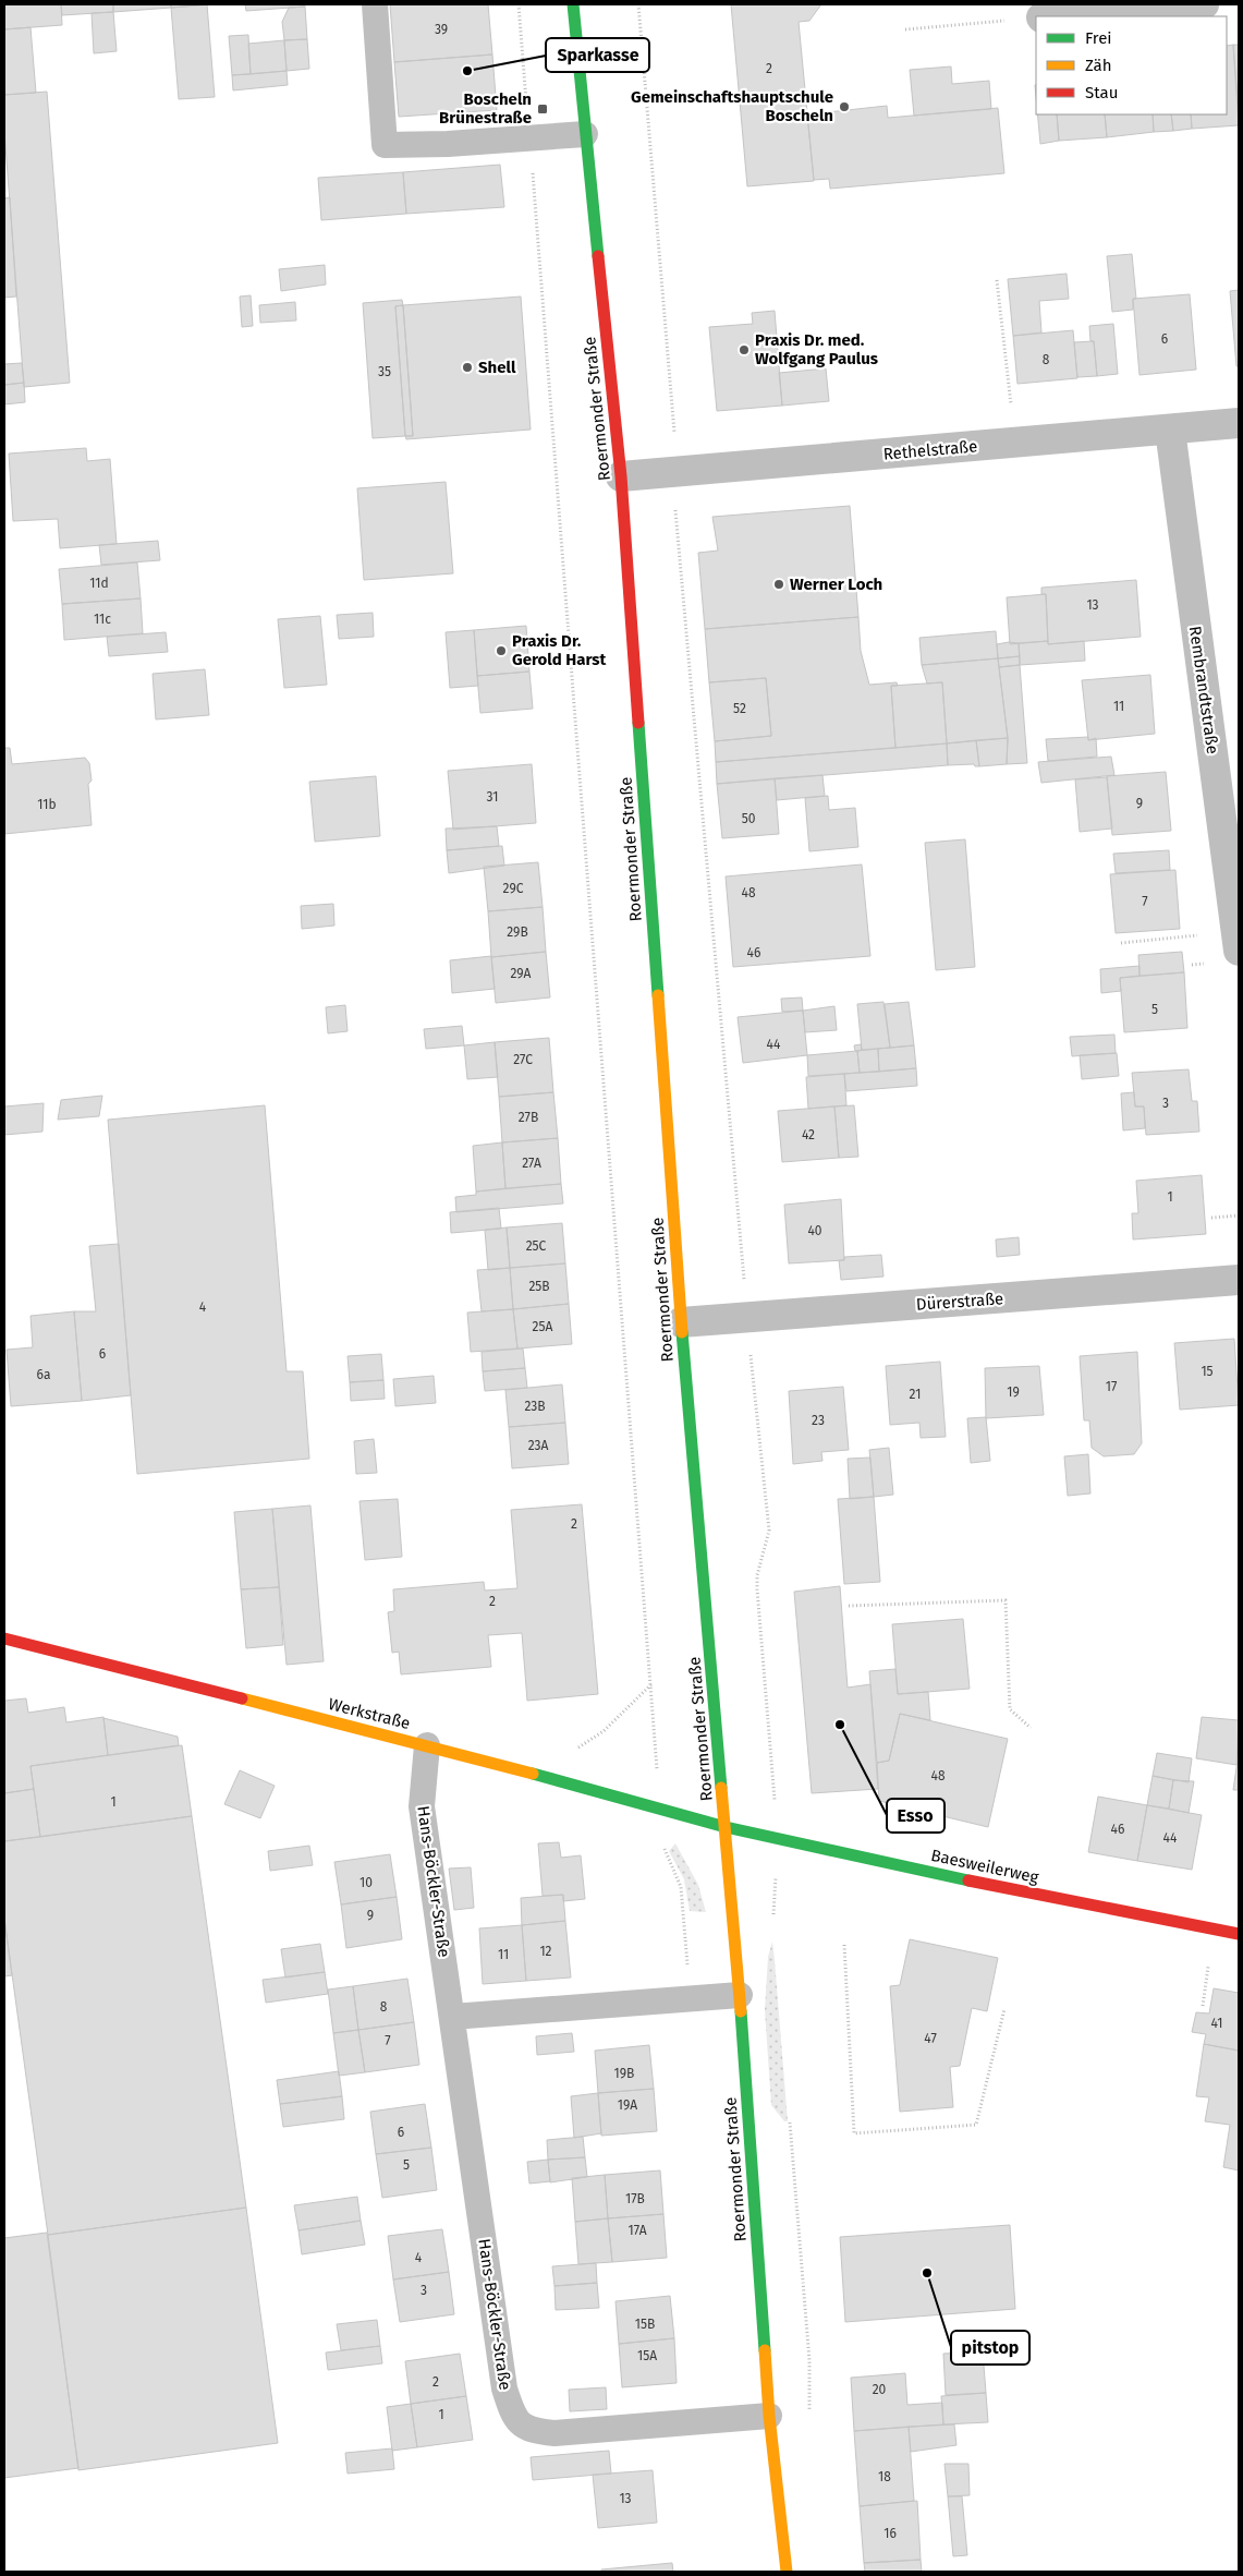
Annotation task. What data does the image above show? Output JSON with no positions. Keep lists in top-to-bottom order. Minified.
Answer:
{"streets":{"main road":["Roermonder Straße","Werkstraße","Baesweilerweg"],"street":["Rethelstraße","Rembrandtstraße","Dürerstraße"],"lane":["Hans-Böckler-Straße"]},"crossings":[["Roermonder Straße","Rethelstraße"],["Roermonder Straße","Dürerstraße"],["Roermonder Straße","Werkstraße"],["Roermonder Straße","Baesweilerweg"],["Roermonder Straße","Hans-Böckler-Straße"],["Rethelstraße","Rembrandtstraße"],["Werkstraße","Baesweilerweg"],["Werkstraße","Hans-Böckler-Straße"]],"places":{"other":["Sparkasse","Gemeinschaftshauptschule Boscheln","Praxis Dr. med. Wolfgang Paulus","Shell","Werner Loch","Praxis Dr. Gerold Harst","Esso","pitstop"],"transit":["Boscheln Brünestraße"]},"house_numbers":["39","2","6","8","35","11d","13","11c","11","52","31","9","11b","50","29C","48","7","29B","46","29A","5","44","27C","3","27B","42","27A","1","40","25C","25B","4","25A","6","15","6a","17","19","21","23B","23","23A","2","2","48","1","46","44","10","9","12","11","8","41","47","7","19B","19A","6","5","17B","17A","4","3","15B","15A","2","20","1","18","13","16"],"legend":["Frei","Zäh","Stau"]}
